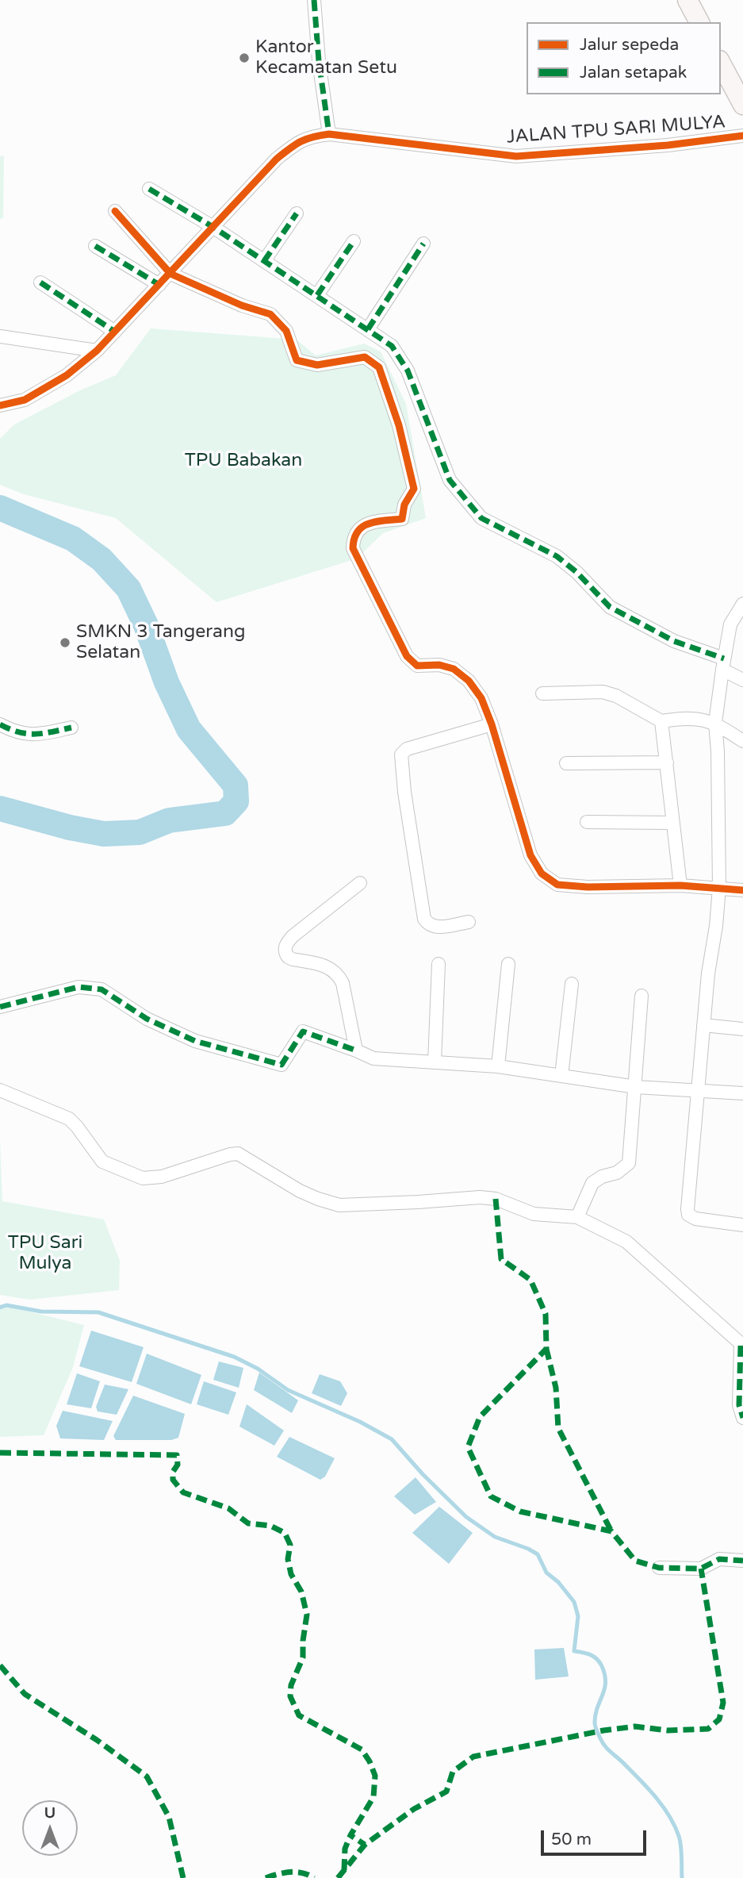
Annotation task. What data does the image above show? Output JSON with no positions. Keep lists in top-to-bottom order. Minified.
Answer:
{"streets":{"street":["JALAN TPU SARI MULYA"]},"parks":["TPU Babakan","TPU Sari Mulya"],"places":["Kantor Kecamatan Setu","SMKN 3 Tangerang Selatan"],"legend":["Jalur sepeda","Jalan setapak"],"scale_bar":"50 m","north":"top"}
